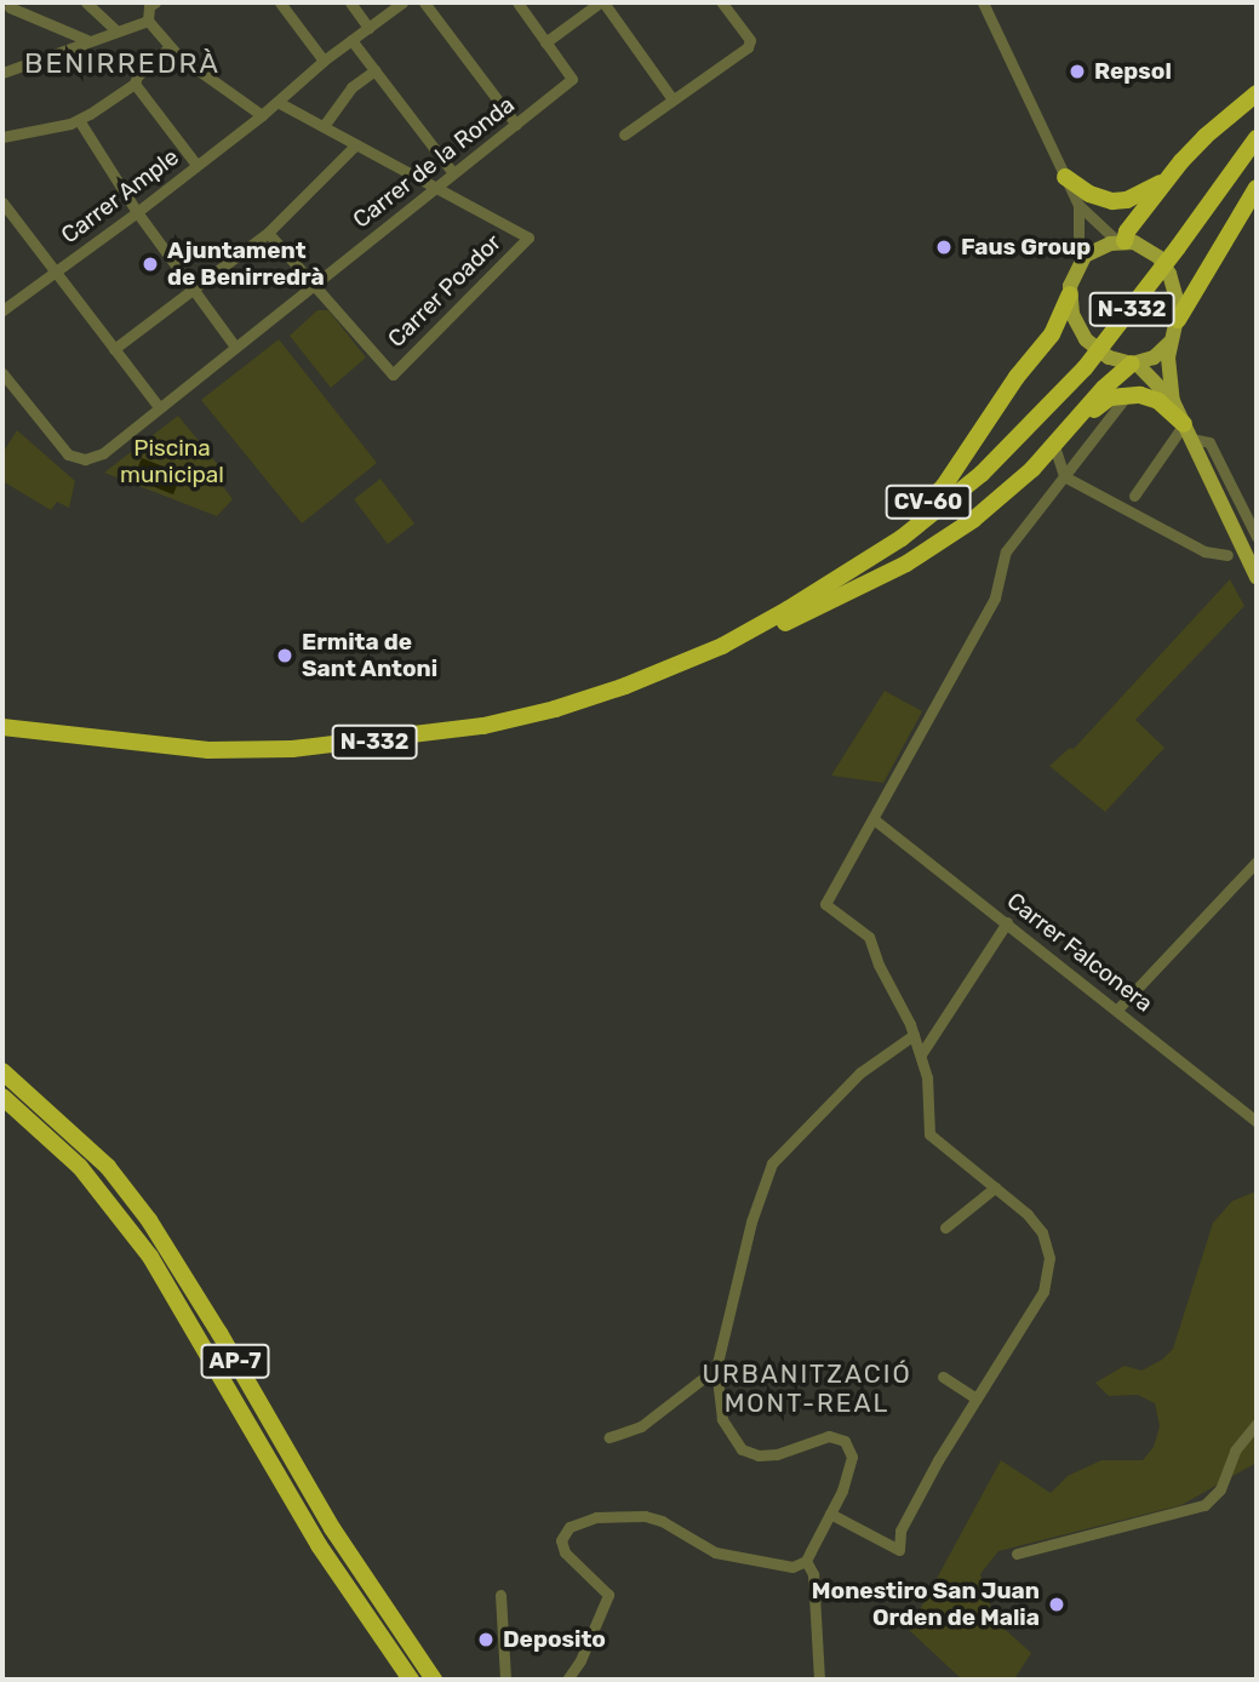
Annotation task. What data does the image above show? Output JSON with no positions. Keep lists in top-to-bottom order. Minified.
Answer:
{"streets":{"highway":["N-332","CV-60","AP-7"],"street":["Carrer de la Ronda","Carrer Ample","Carrer Poador","Carrer Falconera"]},"crossings":[["Carrer de la Ronda","Carrer Poador"],["N-332","CV-60"]],"districts":["BENIRREDRÀ","URBANITZACIÓ MONT-REAL"],"parks":["Piscina municipal"],"places":["Repsol","Faus Group","Ajuntament de Benirredrà","Ermita de Sant Antoni","Monestiro San Juan Orden de Malia","Deposito"]}
